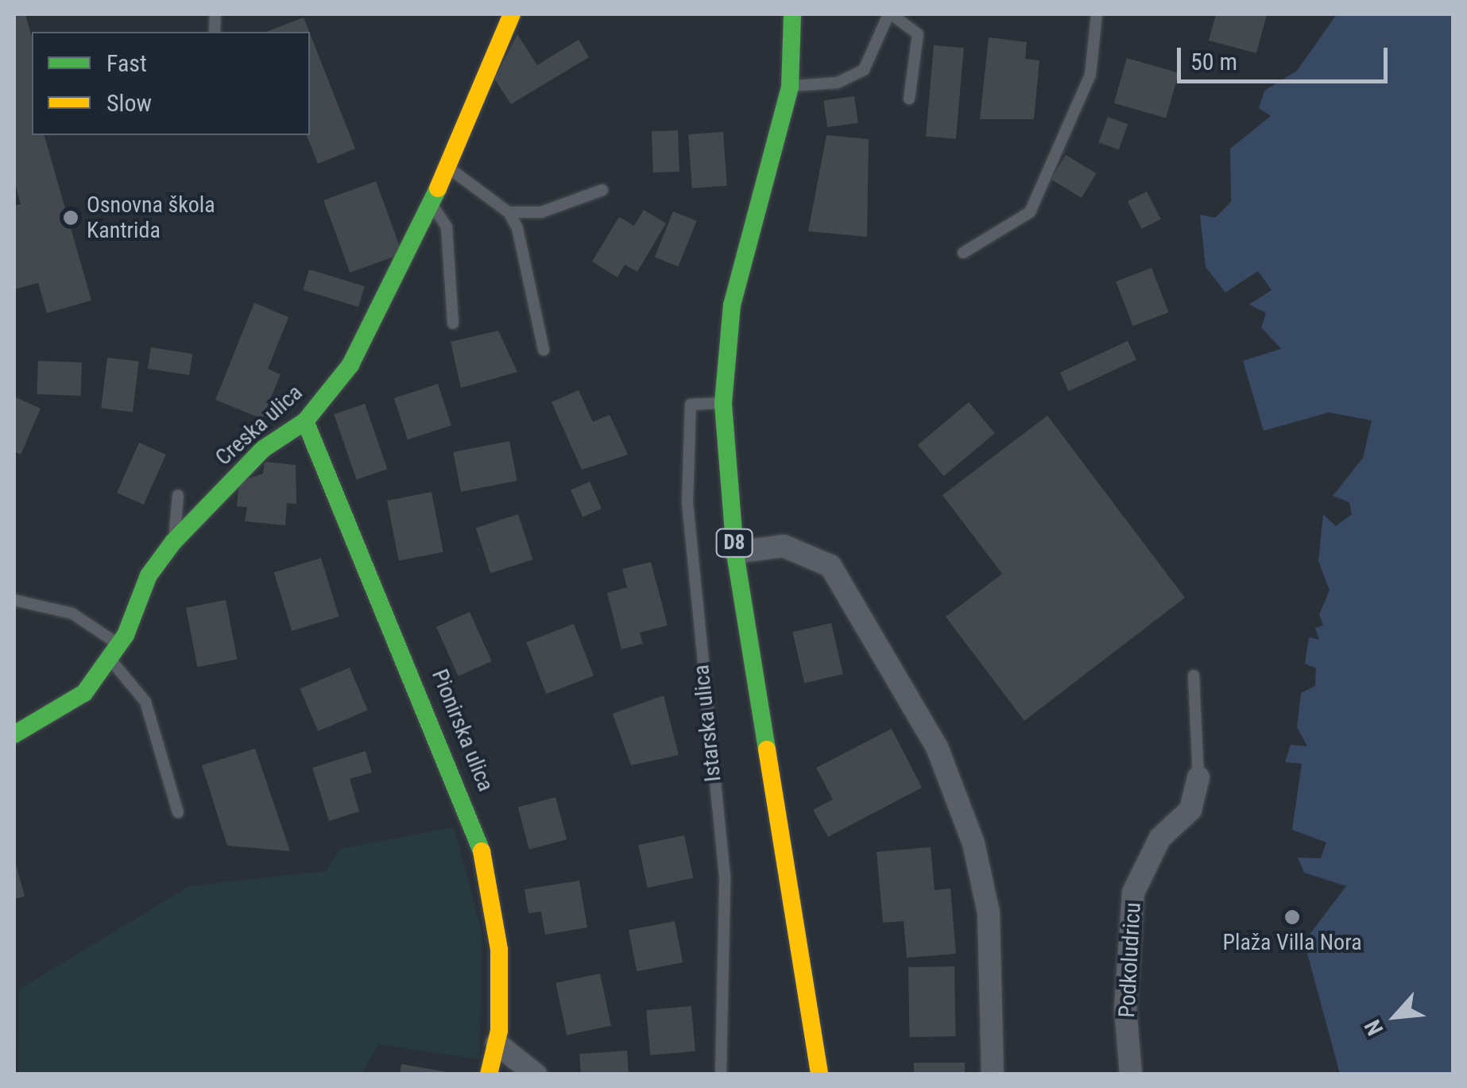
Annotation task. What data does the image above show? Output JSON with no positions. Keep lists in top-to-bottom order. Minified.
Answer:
{"streets":{"street":["Creska ulica","D8","Pionirska ulica","Podkoludricu"],"lane":["Istarska ulica"]},"crossings":[["Creska ulica","Pionirska ulica"],["D8","Istarska ulica"]],"places":["Osnovna škola Kantrida","Plaža Villa Nora"],"legend":["Fast","Slow"],"scale_bar":"50 m","north":"bottom left"}
